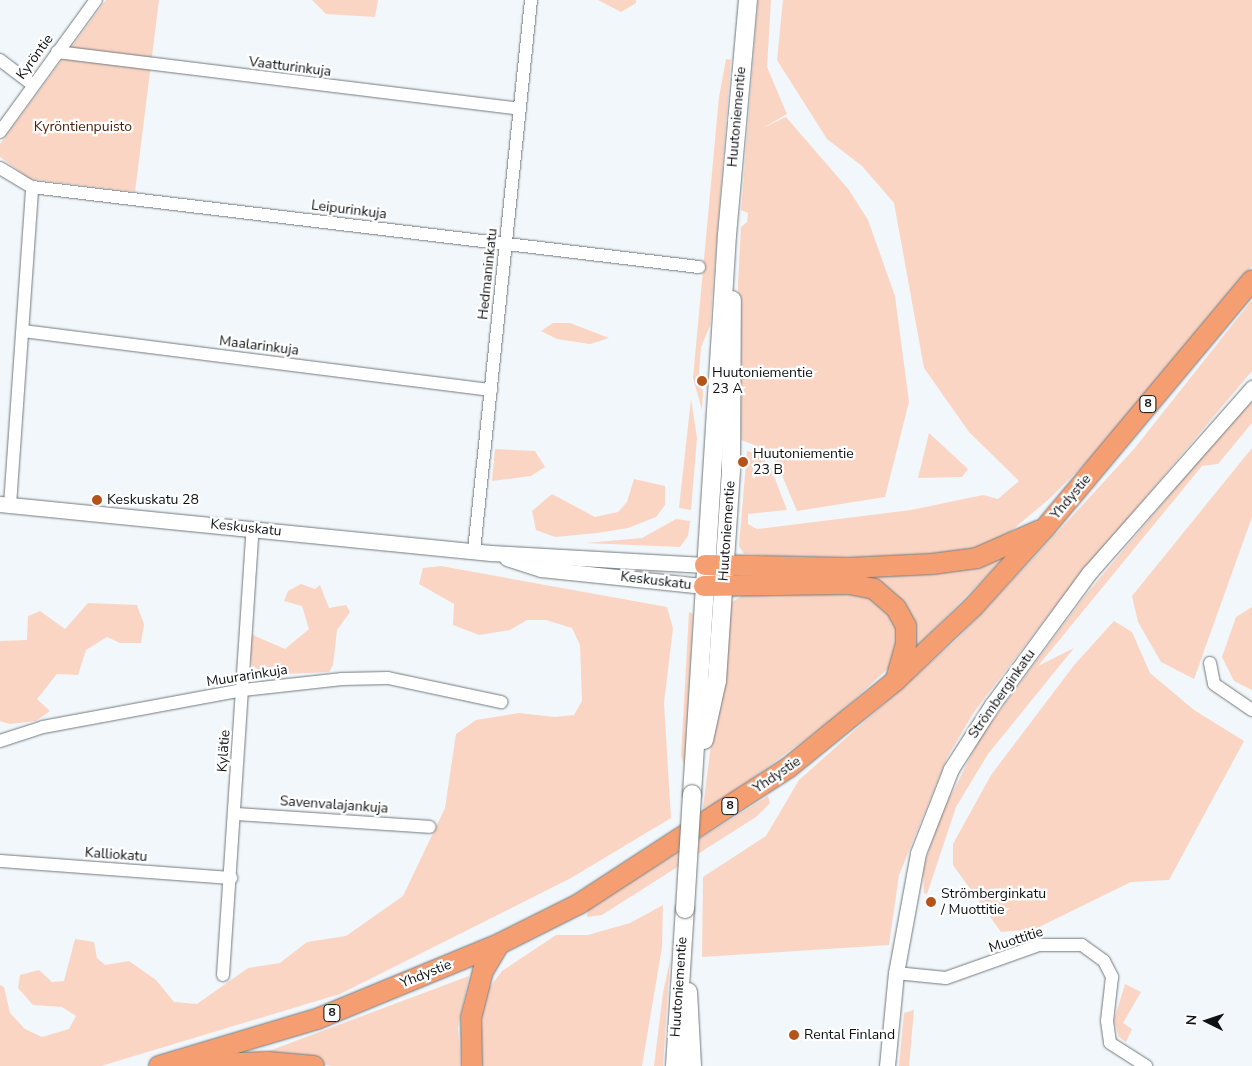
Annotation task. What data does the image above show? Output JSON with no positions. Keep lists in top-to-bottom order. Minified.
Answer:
{"streets":{"highway":["8","Yhdystie"],"main road":["Huutoniementie"],"street":["Kyröntie","Vaatturinkuja","Leipurinkuja","Hedmaninkatu","Maalarinkuja","Keskuskatu","Muurarinkuja","Strömberginkatu","Kylätie","Savenvalajankuja","Kalliokatu","Muottitie"]},"crossings":[["Kyröntie","Vaatturinkuja"],["Vaatturinkuja","Hedmaninkatu"],["Huutoniementie","Keskuskatu"],["Leipurinkuja","Hedmaninkatu"],["Hedmaninkatu","Maalarinkuja"],["Hedmaninkatu","Keskuskatu"],["Keskuskatu","Kylätie"],["Muurarinkuja","Kylätie"],["Strömberginkatu","Muottitie"],["Kylätie","Savenvalajankuja"],["Kylätie","Kalliokatu"]],"parks":["Kyröntienpuisto"],"places":["Huutoniementie 23 A","Huutoniementie 23 B","Keskuskatu 28","Strömberginkatu / Muottitie","Rental Finland"],"north":"left"}
